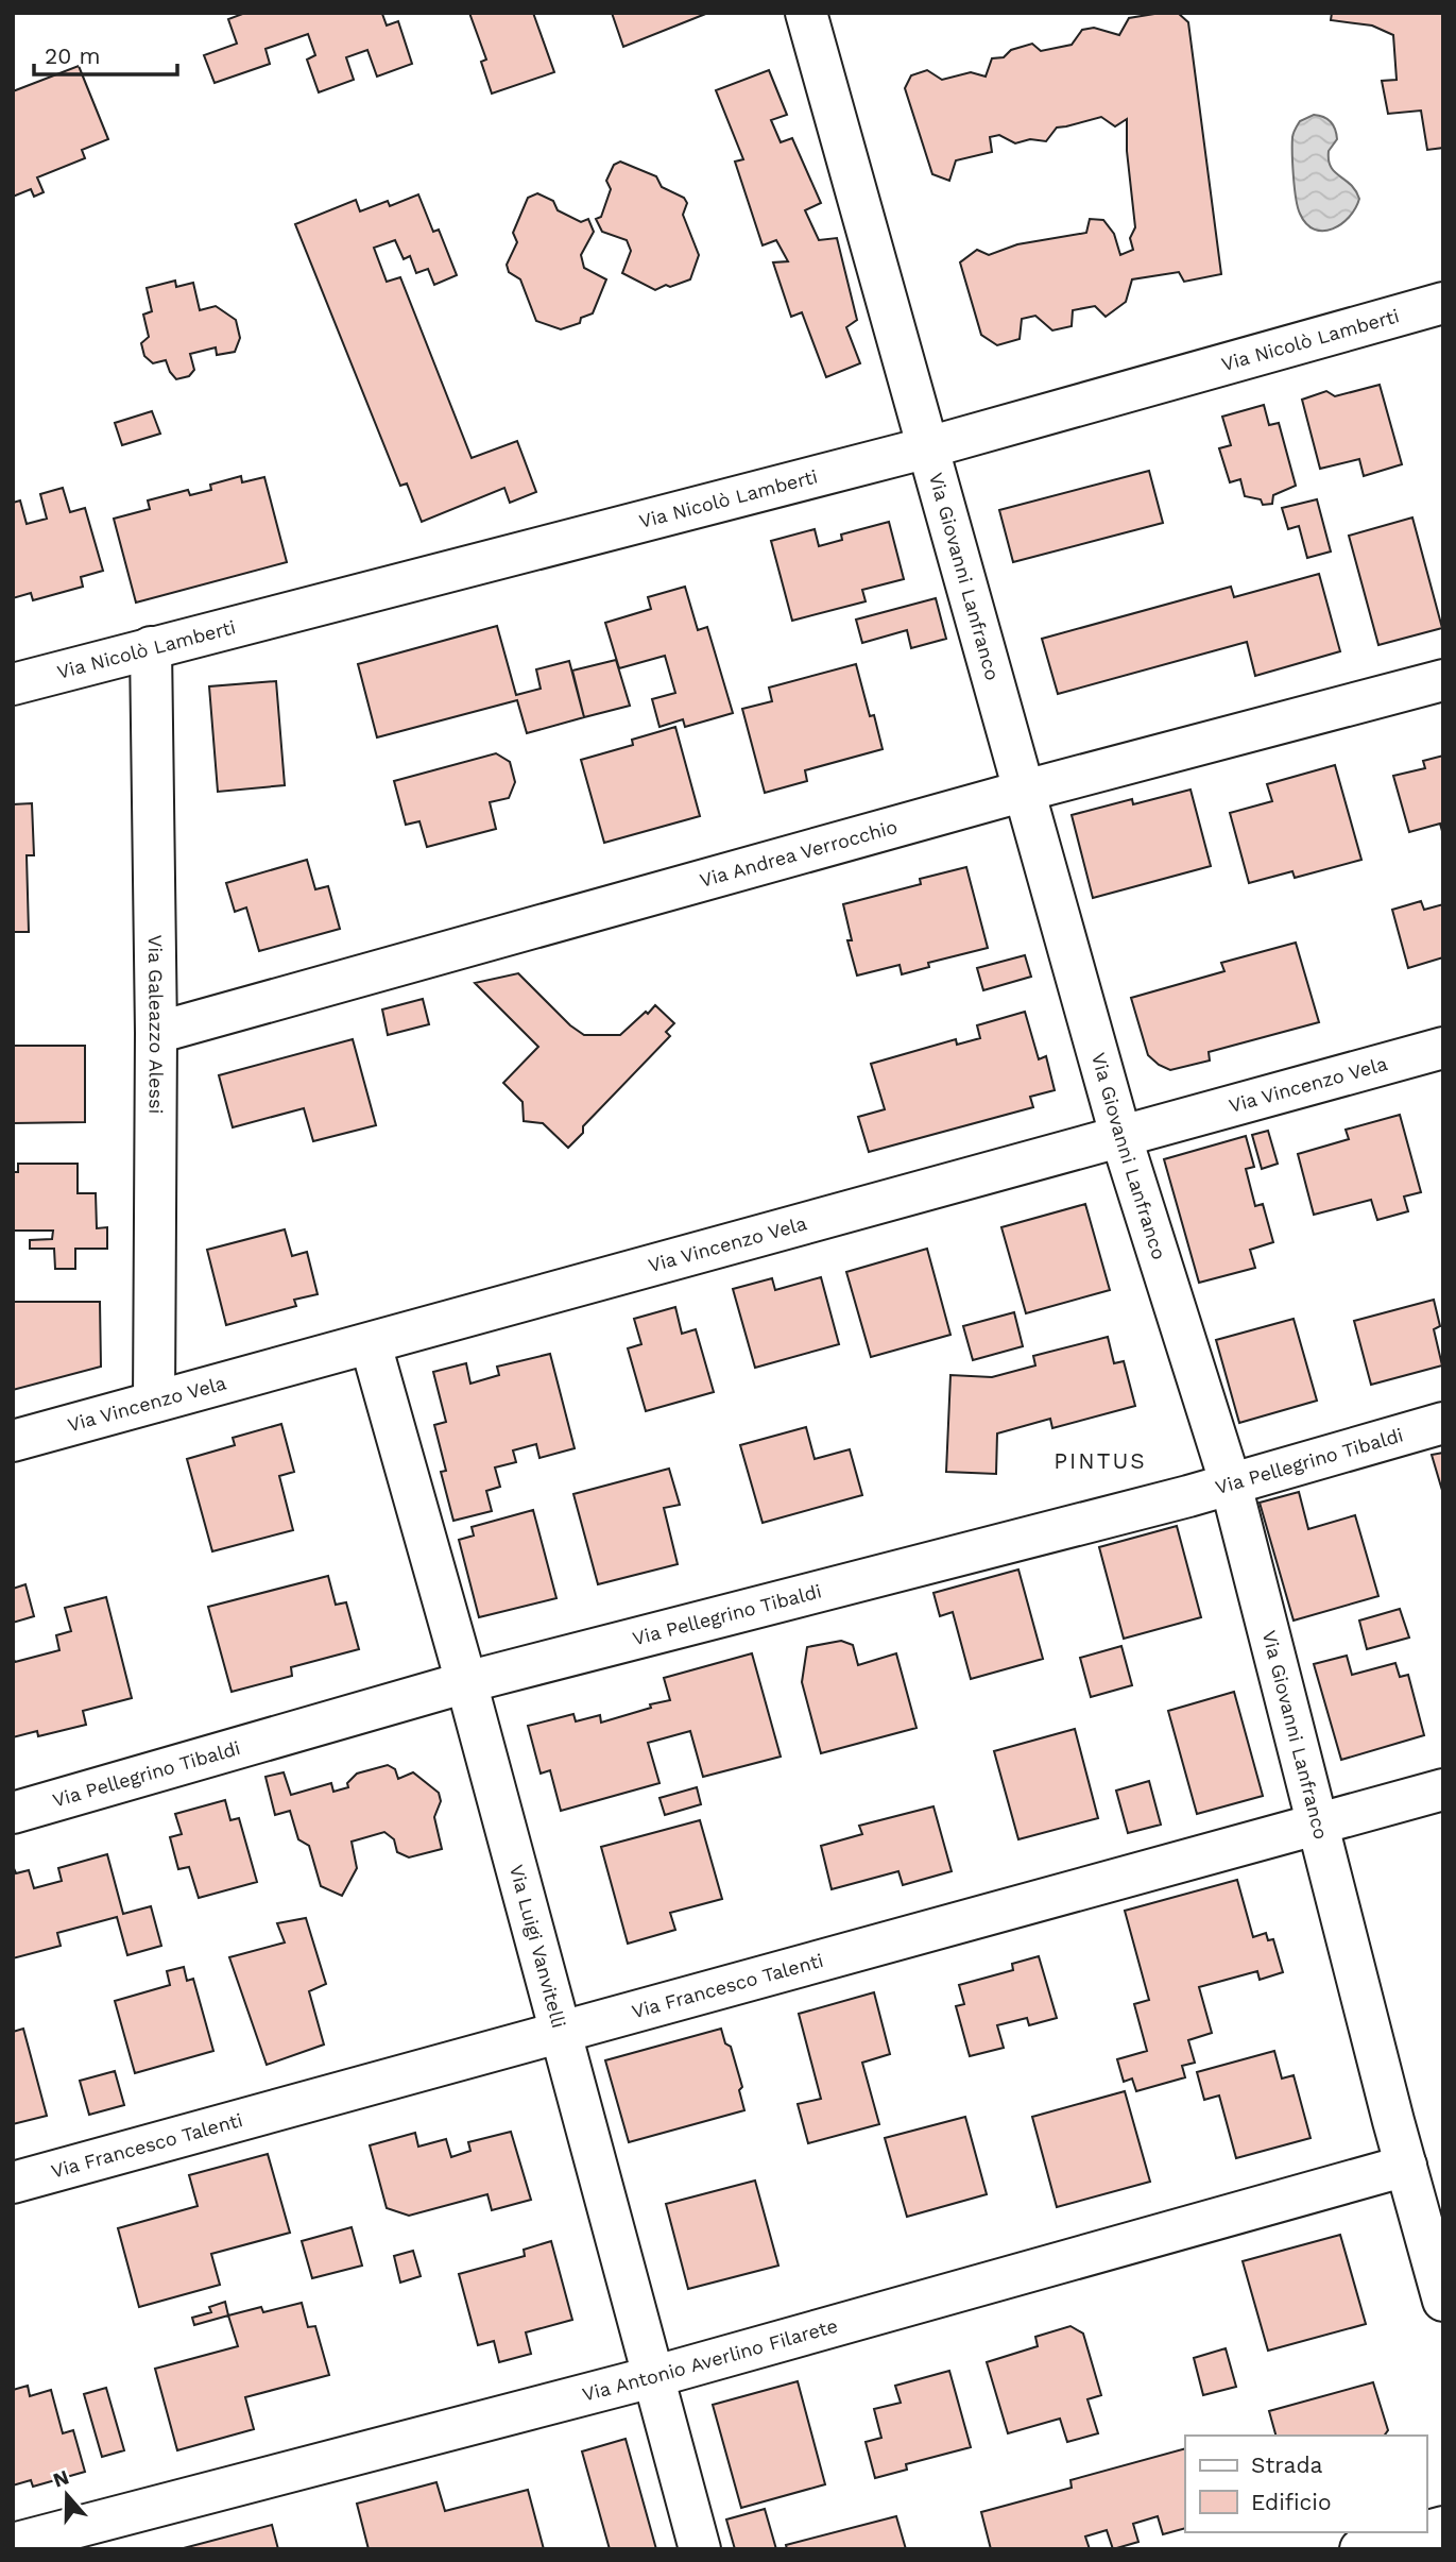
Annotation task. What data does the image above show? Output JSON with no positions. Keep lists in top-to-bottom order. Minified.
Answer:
{"streets":{"street":["Via Nicolò Lamberti","Via Giovanni Lanfranco","Via Andrea Verrocchio","Via Galeazzo Alessi","Via Vincenzo Vela","Via Pellegrino Tibaldi","Via Luigi Vanvitelli","Via Francesco Talenti","Via Antonio Averlino Filarete"]},"crossings":[["Via Nicolò Lamberti","Via Giovanni Lanfranco"],["Via Nicolò Lamberti","Via Galeazzo Alessi"],["Via Giovanni Lanfranco","Via Andrea Verrocchio"],["Via Giovanni Lanfranco","Via Vincenzo Vela"],["Via Giovanni Lanfranco","Via Pellegrino Tibaldi"],["Via Giovanni Lanfranco","Via Francesco Talenti"],["Via Giovanni Lanfranco","Via Antonio Averlino Filarete"],["Via Andrea Verrocchio","Via Galeazzo Alessi"],["Via Galeazzo Alessi","Via Vincenzo Vela"],["Via Vincenzo Vela","Via Luigi Vanvitelli"],["Via Pellegrino Tibaldi","Via Luigi Vanvitelli"],["Via Luigi Vanvitelli","Via Francesco Talenti"],["Via Luigi Vanvitelli","Via Antonio Averlino Filarete"]],"districts":["PINTUS"],"legend":["Strada","Edificio"],"scale_bar":"20 m","north":"top"}
